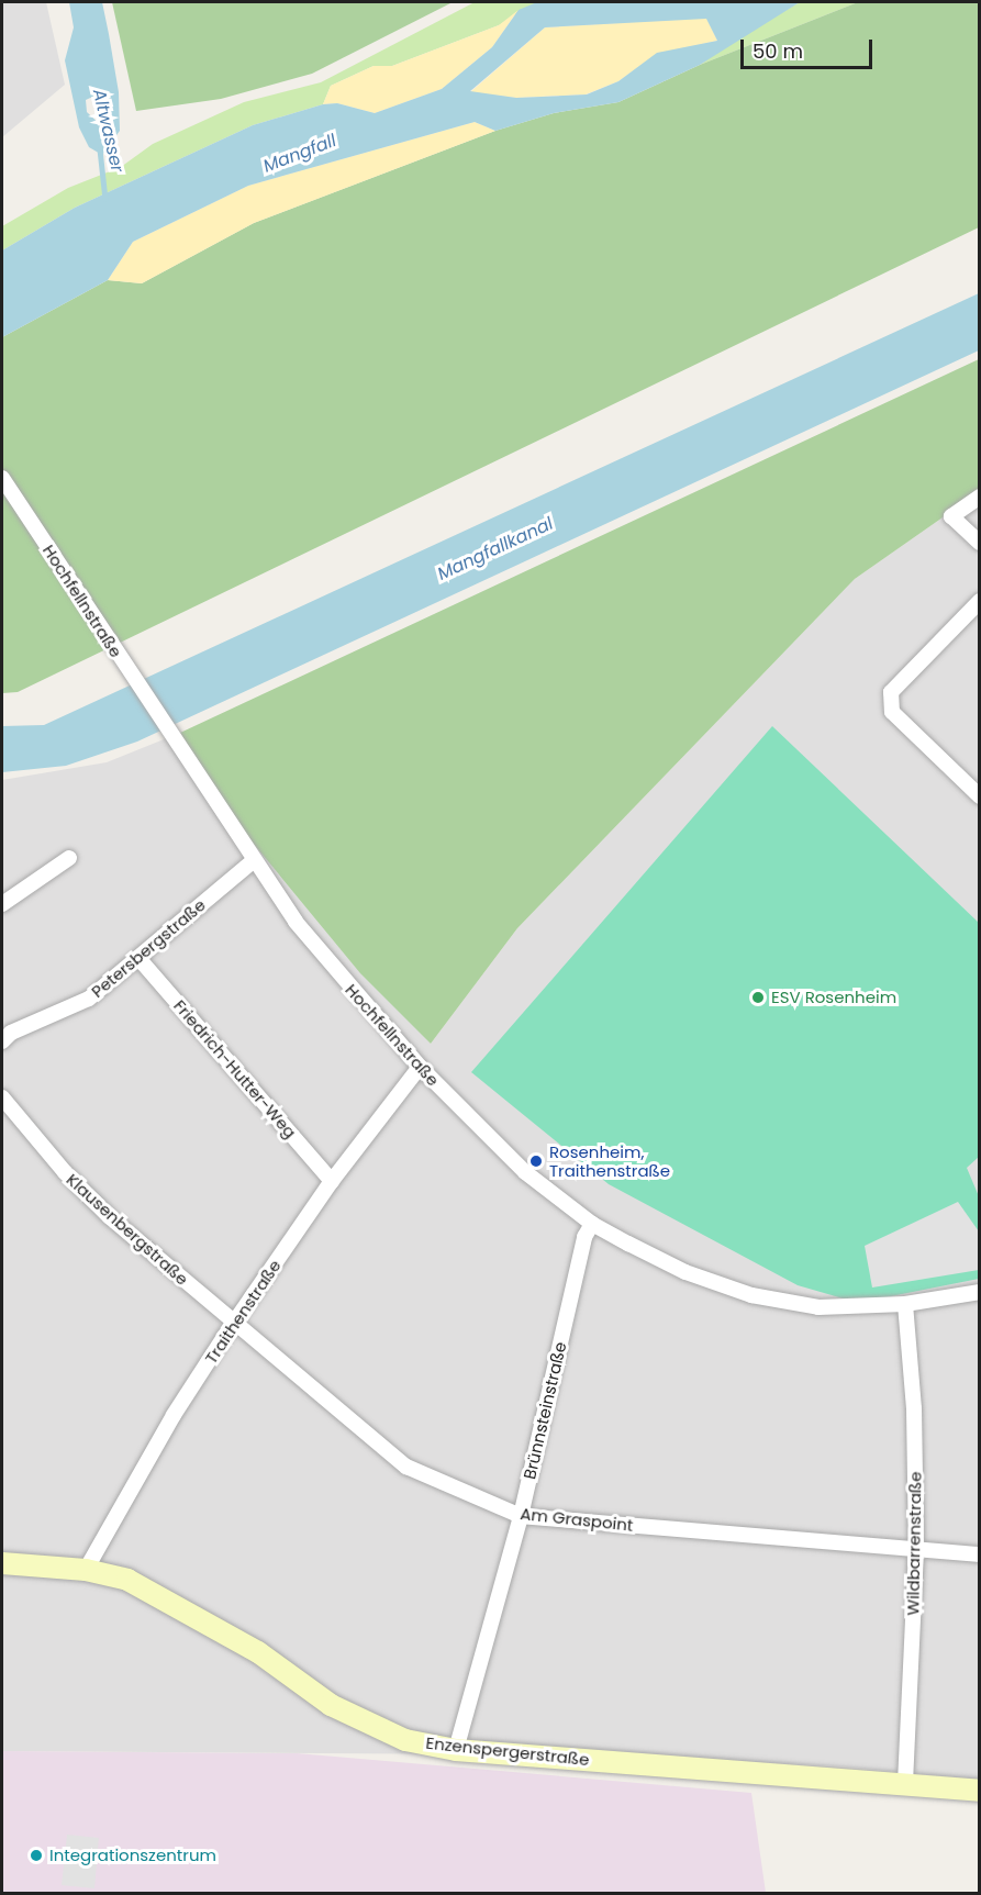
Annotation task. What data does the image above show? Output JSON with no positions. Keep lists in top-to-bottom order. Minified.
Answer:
{"streets":{"street":["Hochfellnstraße","Petersbergstraße","Friedrich-Hutter-Weg","Klausenbergstraße","Traithenstraße","Brünnsteinstraße","Am Graspoint","Wildbarrenstraße","Enzenspergerstraße"]},"crossings":[["Hochfellnstraße","Petersbergstraße"],["Hochfellnstraße","Traithenstraße"],["Hochfellnstraße","Brünnsteinstraße"],["Hochfellnstraße","Wildbarrenstraße"],["Petersbergstraße","Friedrich-Hutter-Weg"],["Friedrich-Hutter-Weg","Traithenstraße"],["Klausenbergstraße","Traithenstraße"],["Klausenbergstraße","Am Graspoint"],["Traithenstraße","Am Graspoint"],["Traithenstraße","Enzenspergerstraße"],["Brünnsteinstraße","Am Graspoint"],["Brünnsteinstraße","Enzenspergerstraße"],["Am Graspoint","Wildbarrenstraße"],["Wildbarrenstraße","Enzenspergerstraße"]],"water":["Altwasser","Mangfall","Mangfallkanal"],"places":["ESV Rosenheim","Rosenheim, Traithenstraße","Integrationszentrum"],"scale_bar":"50 m"}
